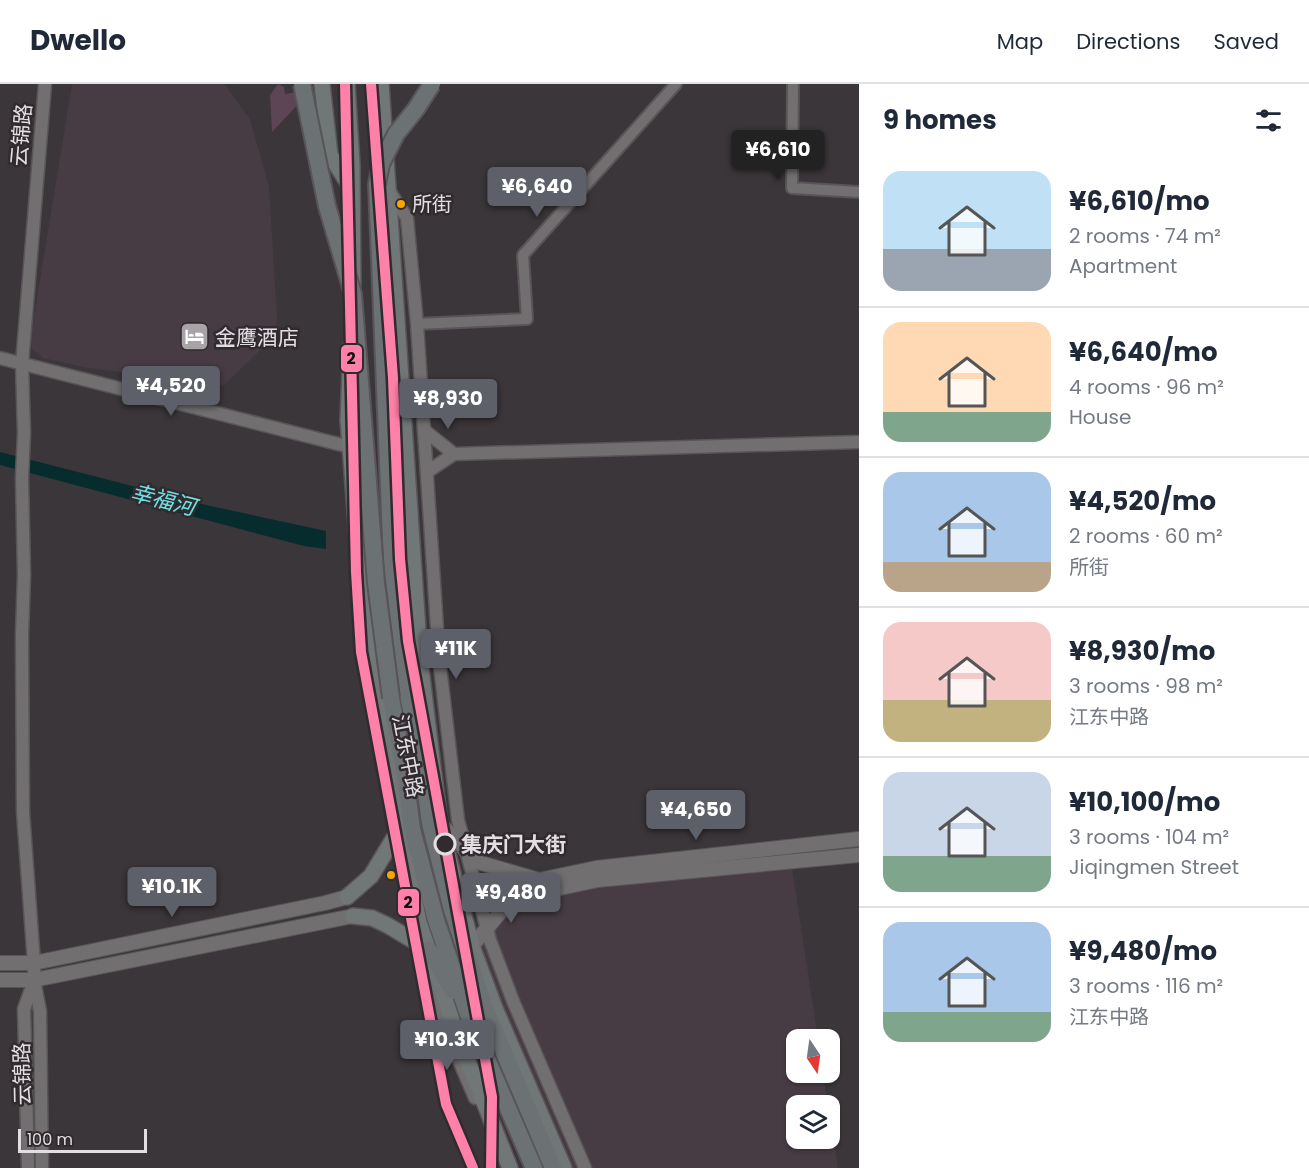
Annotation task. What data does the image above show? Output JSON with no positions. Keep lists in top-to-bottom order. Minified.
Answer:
{"streets":{"main road":["江东中路"],"street":["云锦路"]},"water":["幸福河"],"places":{"other":["所街","集庆门大街"],"hotel":["金鹰酒店"]},"lines":["metro line 2"],"scale_bar":"100 m","north":"bottom","page":{"header":"Dwello","nav":["Map","Directions","Saved"],"heading":"9 homes","price":["¥6,610","¥6,640","¥4,520","¥8,930","¥11K","¥4,650","¥10.1K","¥9,480","¥10.3K"],"list":[{"name":"¥6,610/mo","note":"2 rooms · 74 m² · Apartment"},{"name":"¥6,640/mo","note":"4 rooms · 96 m² · House"},{"name":"¥4,520/mo","note":"2 rooms · 60 m² · 所街"},{"name":"¥8,930/mo","note":"3 rooms · 98 m² · 江东中路"},{"name":"¥10,100/mo","note":"3 rooms · 104 m² · Jiqingmen Street"},{"name":"¥9,480/mo","note":"3 rooms · 116 m² · 江东中路"}],"scale":"100 m"}}
